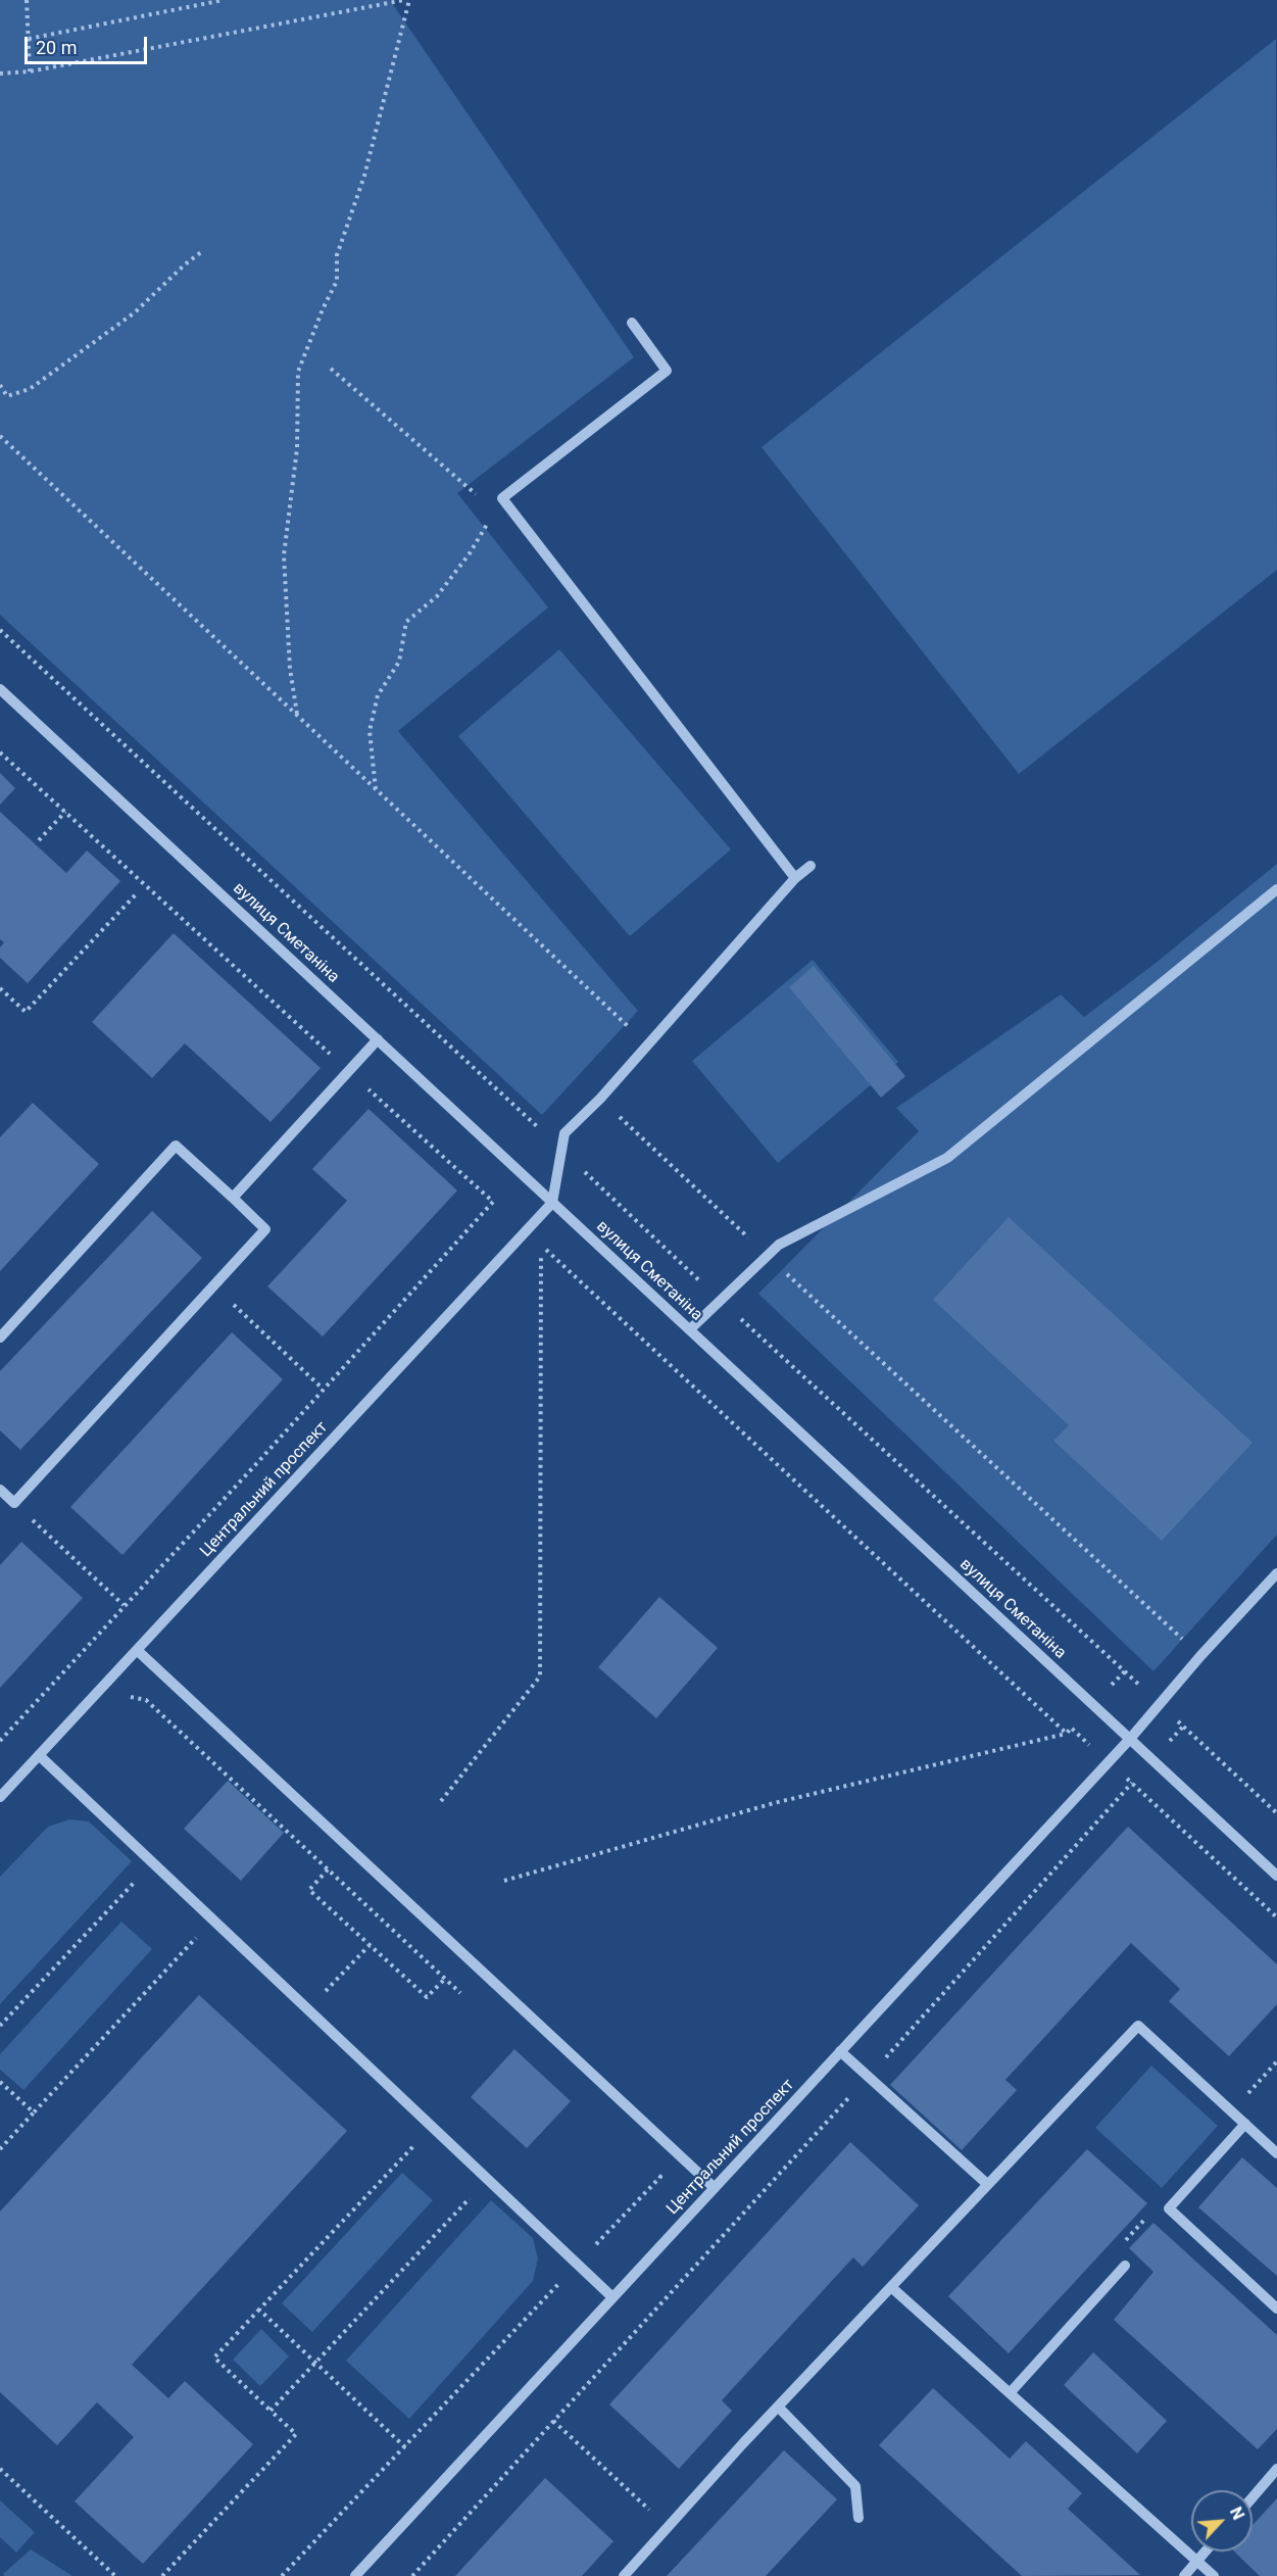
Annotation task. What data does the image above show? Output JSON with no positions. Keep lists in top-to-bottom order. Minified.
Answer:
{"streets":{"street":["вулиця Сметаніна","Центральний проспект"]},"crossings":[["вулиця Сметаніна","Центральний проспект"]],"scale_bar":"20 m","north":"top right"}
